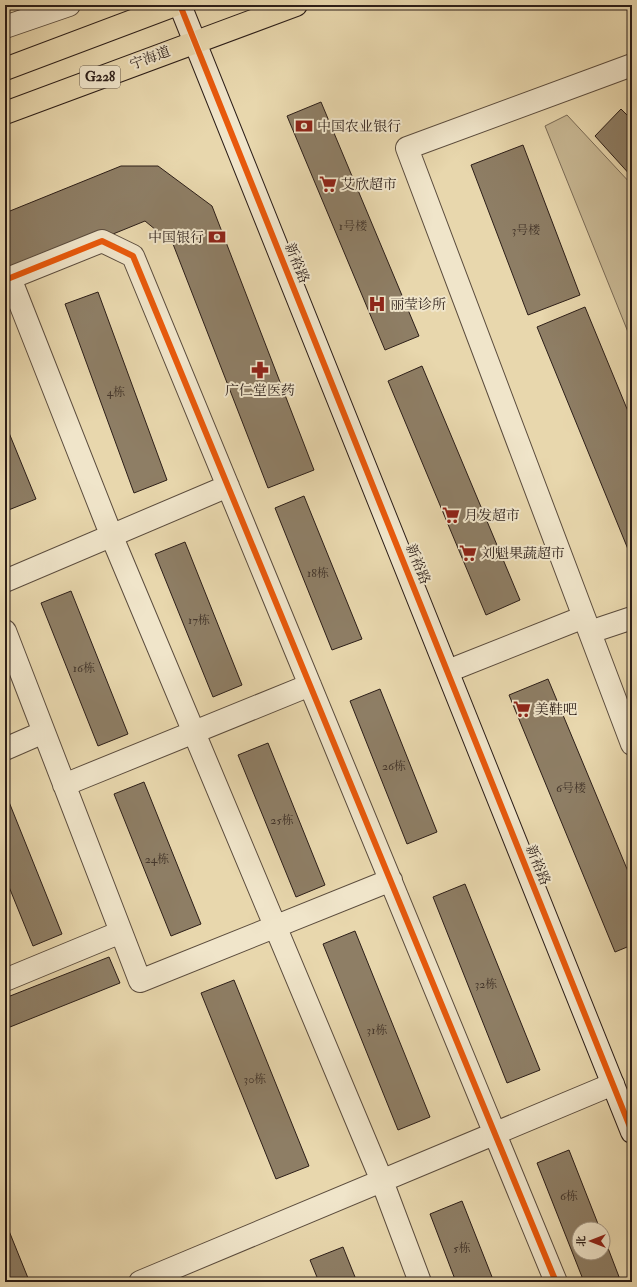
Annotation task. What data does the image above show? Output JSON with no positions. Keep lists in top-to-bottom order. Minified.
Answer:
{"streets":{"main road":["宁海道","G228"],"street":["新裕路"]},"crossings":[["宁海道","新裕路"]],"places":{"bank":["中国农业银行","中国银行"],"supermarket":["艾欣超市","月发超市","刘魁果蔬超市","美鞋吧"],"hospital":["丽莹诊所"],"pharmacy":["广仁堂医药"]},"house_numbers":["1号楼","3号楼","4栋","18栋","17栋","16栋","26栋","6号楼","25栋","24栋","32栋","31栋","30栋","6栋","5栋"],"north":"left"}
